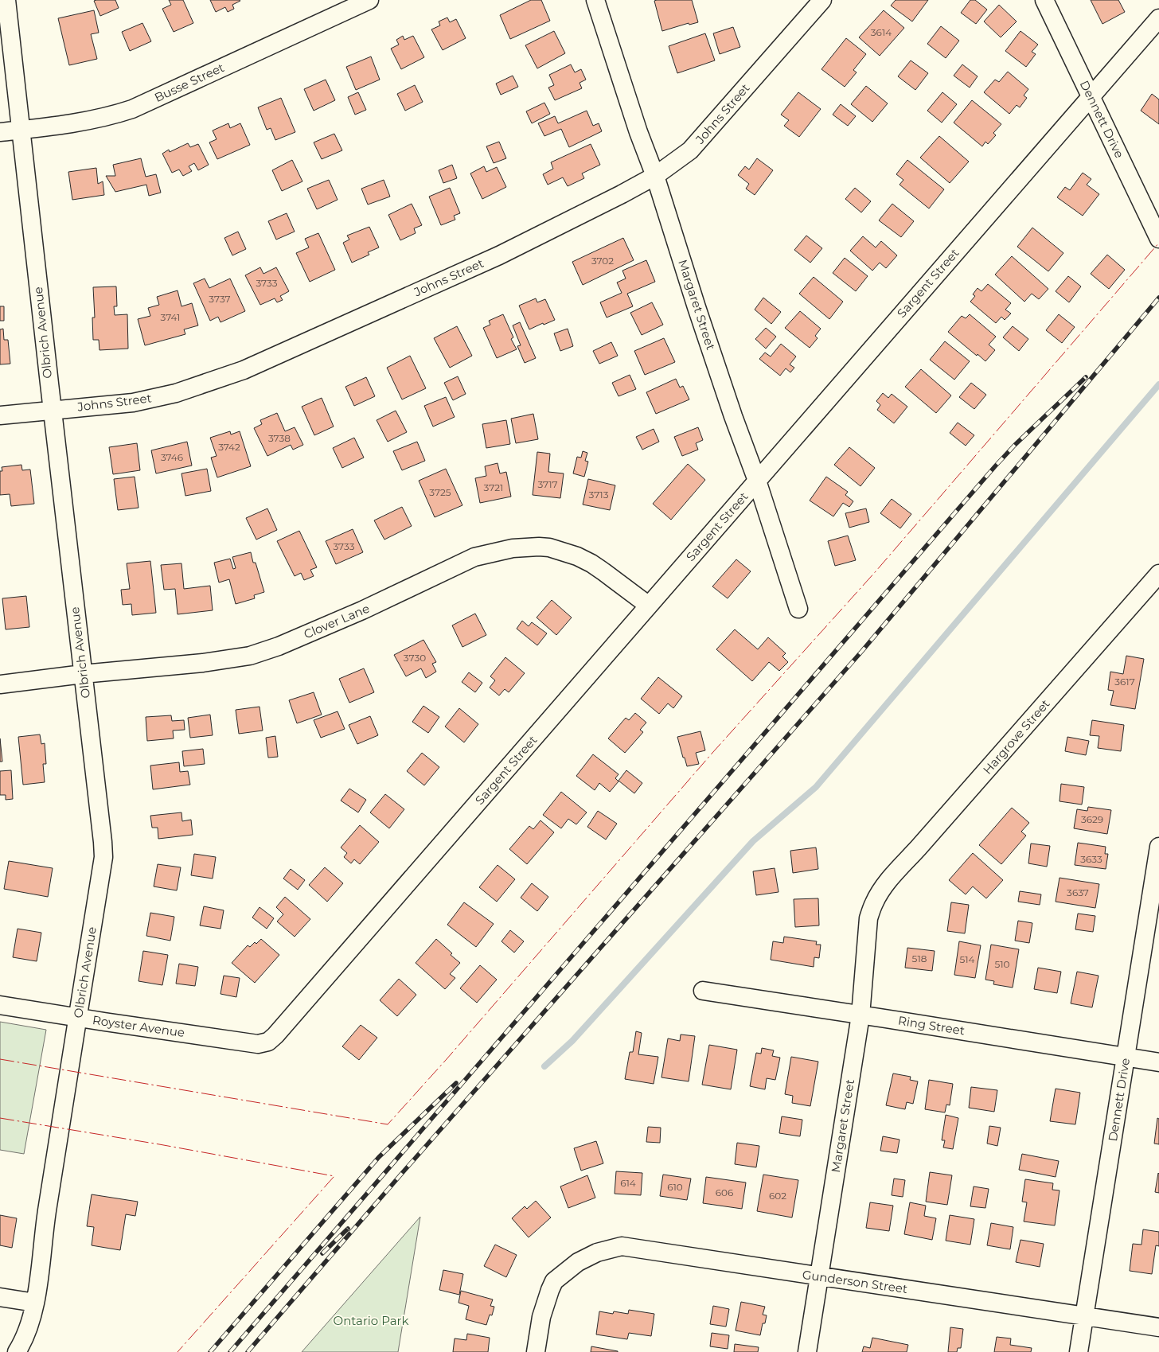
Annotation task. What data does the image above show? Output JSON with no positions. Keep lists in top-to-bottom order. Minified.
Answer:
{"streets":{"street":["Busse Street","Johns Street","Dennett Drive","Sargent Street","Margaret Street","Olbrich Avenue","Clover Lane","Hargrove Street","Ring Street","Royster Avenue","Gunderson Street"]},"crossings":[["Busse Street","Olbrich Avenue"],["Johns Street","Margaret Street"],["Johns Street","Olbrich Avenue"],["Dennett Drive","Sargent Street"],["Dennett Drive","Ring Street"],["Dennett Drive","Gunderson Street"],["Sargent Street","Margaret Street"],["Sargent Street","Clover Lane"],["Sargent Street","Royster Avenue"],["Margaret Street","Hargrove Street"],["Margaret Street","Ring Street"],["Margaret Street","Gunderson Street"],["Olbrich Avenue","Clover Lane"],["Olbrich Avenue","Royster Avenue"]],"parks":["Ontario Park"],"house_numbers":["3614","3702","3733","3737","3741","3738","3742","3746","3717","3721","3725","3713","3733","3730","3617","3629","3633","3637","518","514","510","614","610","606","602"]}
